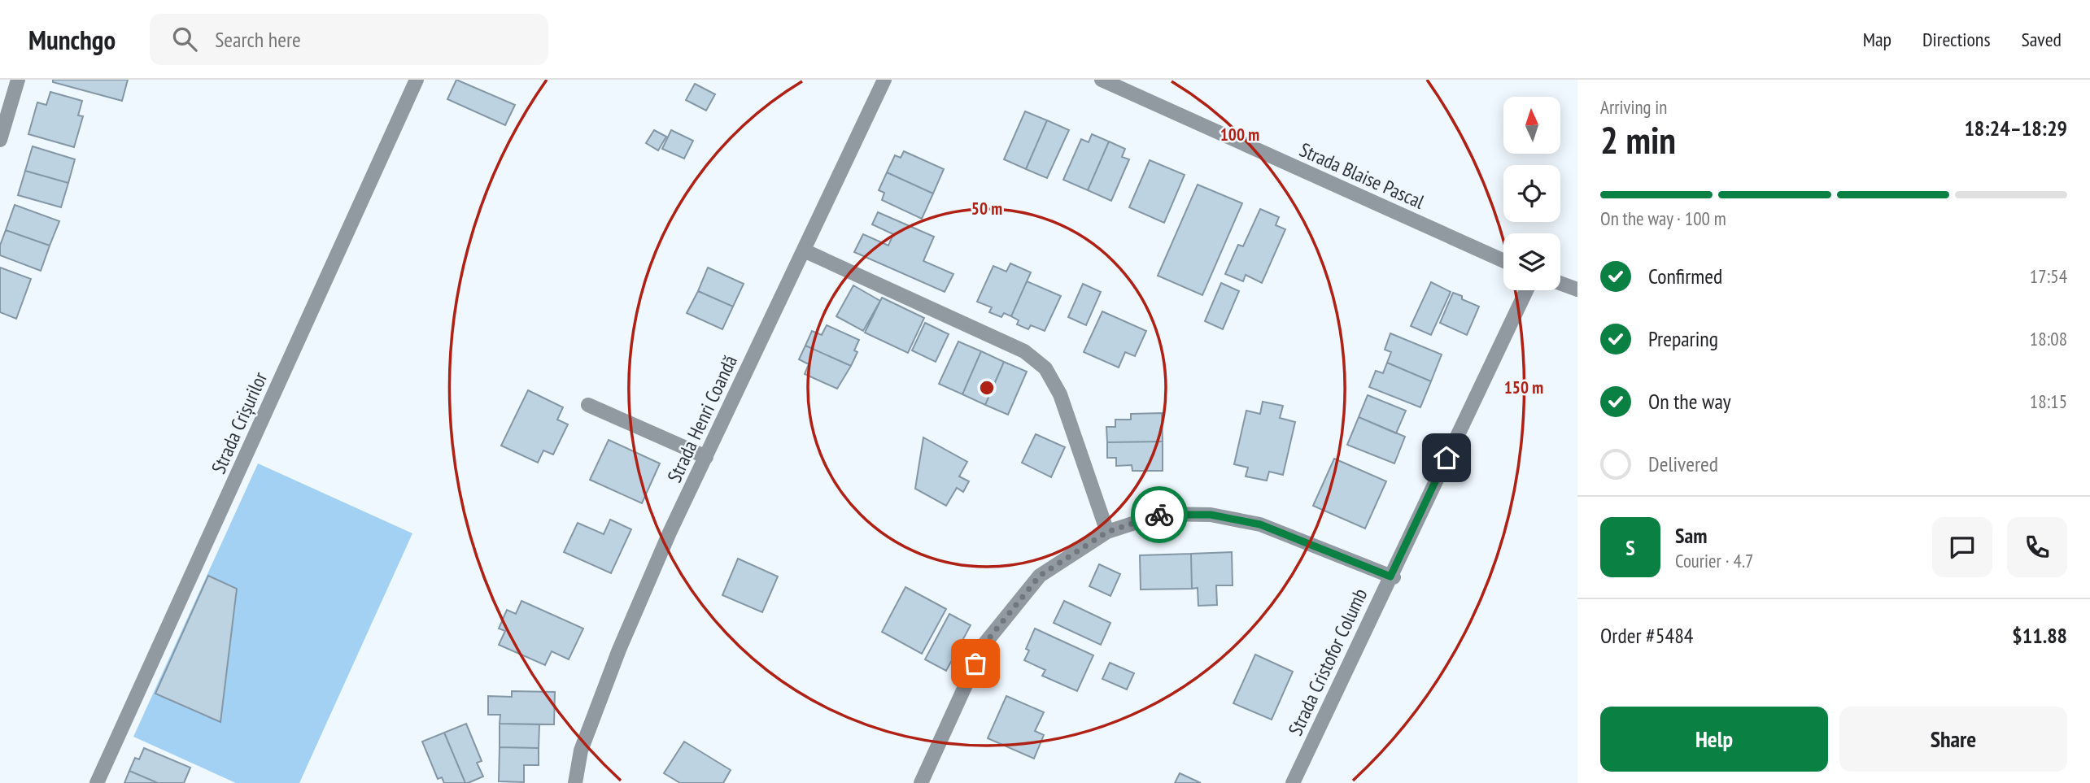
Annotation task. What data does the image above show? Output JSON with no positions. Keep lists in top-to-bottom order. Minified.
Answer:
{"streets":{"street":["Strada Blaise Pascal","Strada Henri Coandă","Strada Crișurilor","Strada Cristofor Columb"]},"north":"top","page":{"header":"Munchgo","search":"Search here","nav":["Map","Directions","Saved"],"heading":["2 min","Arriving in","18:24–18:29"],"panel":["Sam","Courier · 4.7","Order #5484","$11.88"],"bar":"On the way · 100 m","list":[["Confirmed","17:54"],["Preparing","18:08"],["On the way","18:15"],"Delivered"],"round":"S","buttons":["Help","Share"]},"rings":["100 m","50 m","150 m"]}
